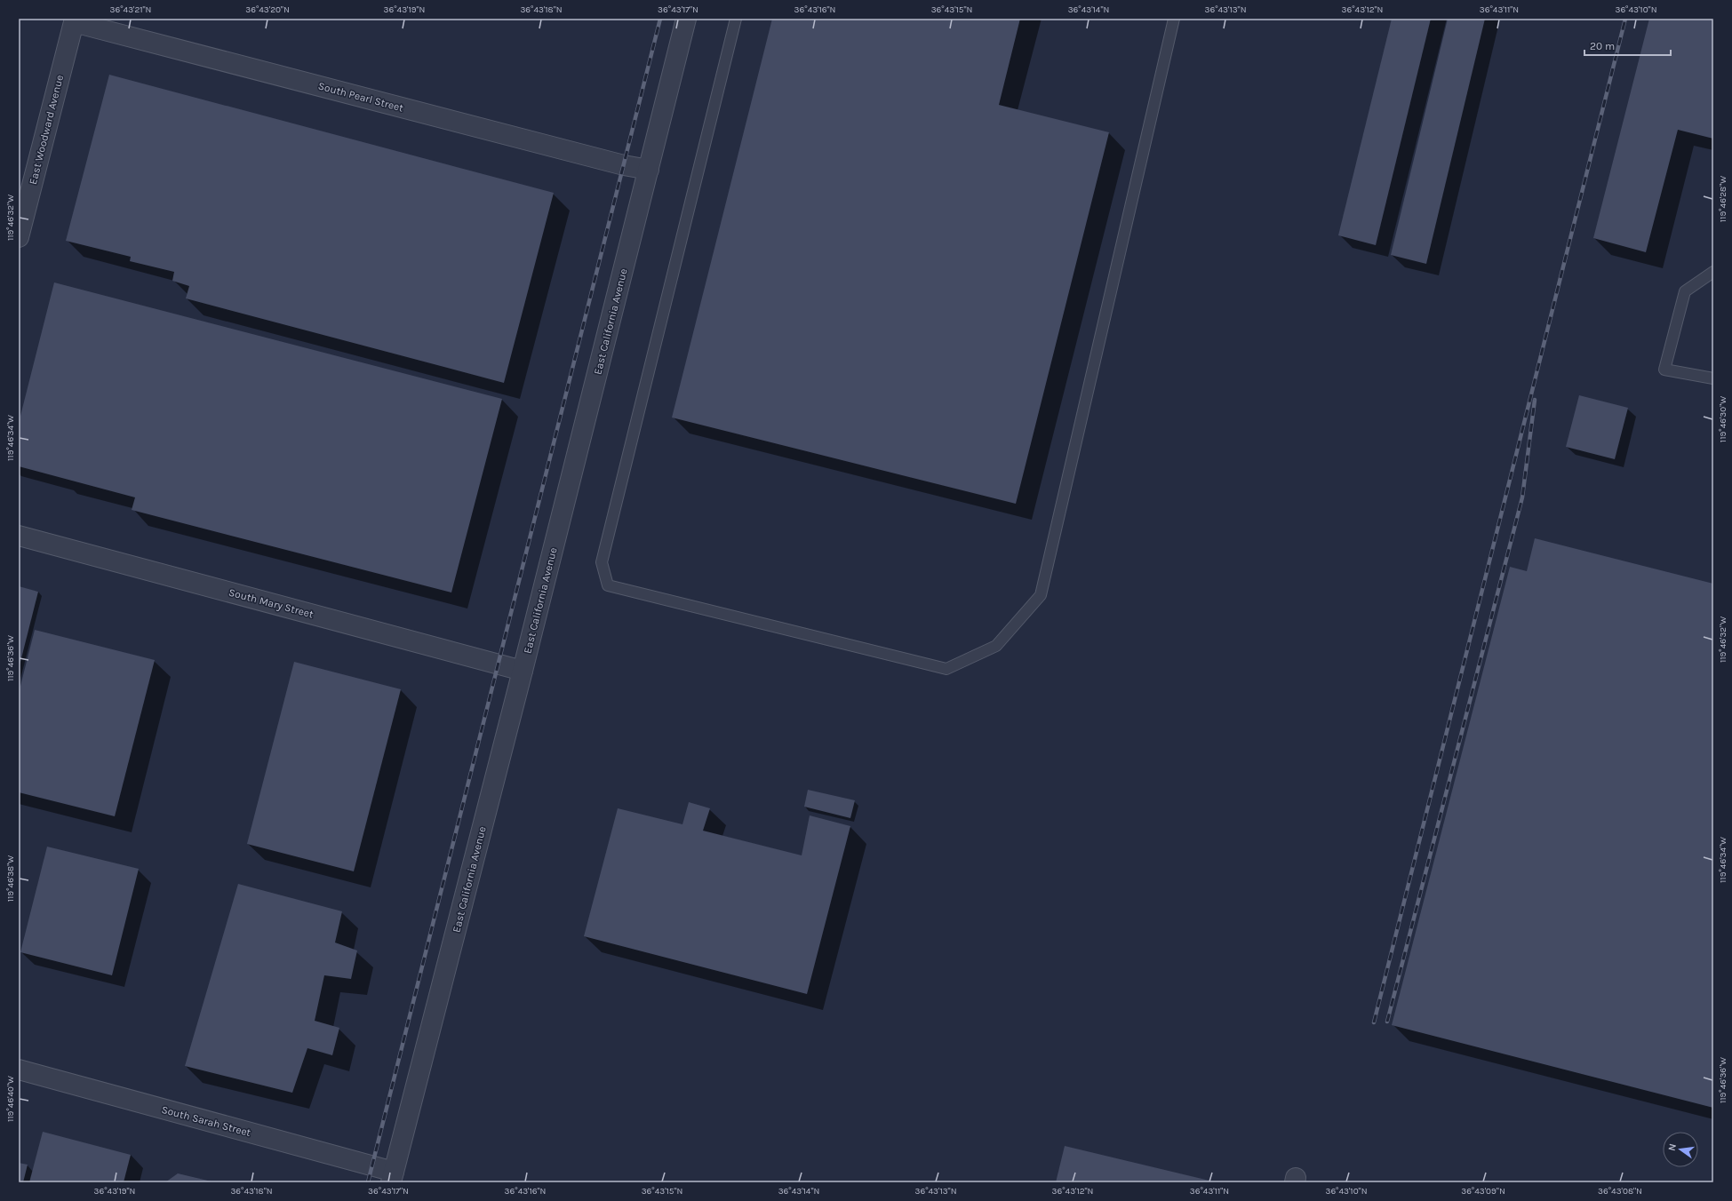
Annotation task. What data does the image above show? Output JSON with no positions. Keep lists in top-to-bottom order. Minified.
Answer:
{"streets":{"street":["South Pearl Street","East Woodward Avenue","East California Avenue","South Mary Street","South Sarah Street"]},"crossings":[["South Pearl Street","East Woodward Avenue"],["South Pearl Street","East California Avenue"],["East California Avenue","South Mary Street"],["East California Avenue","South Sarah Street"]],"scale_bar":"20 m","north":"left","coordinates":["36°43'21\"N","36°43'20\"N","36°43'19\"N","36°43'18\"N","36°43'17\"N","36°43'16\"N","36°43'15\"N","36°43'14\"N","36°43'13\"N","36°43'12\"N","36°43'11\"N","36°43'10\"N","119°46'28\"W","119°46'32\"W","119°46'30\"W","119°46'34\"W","119°46'36\"W","119°46'38\"W","119°46'40\"W","36°43'09\"N","36°43'08\"N"]}
